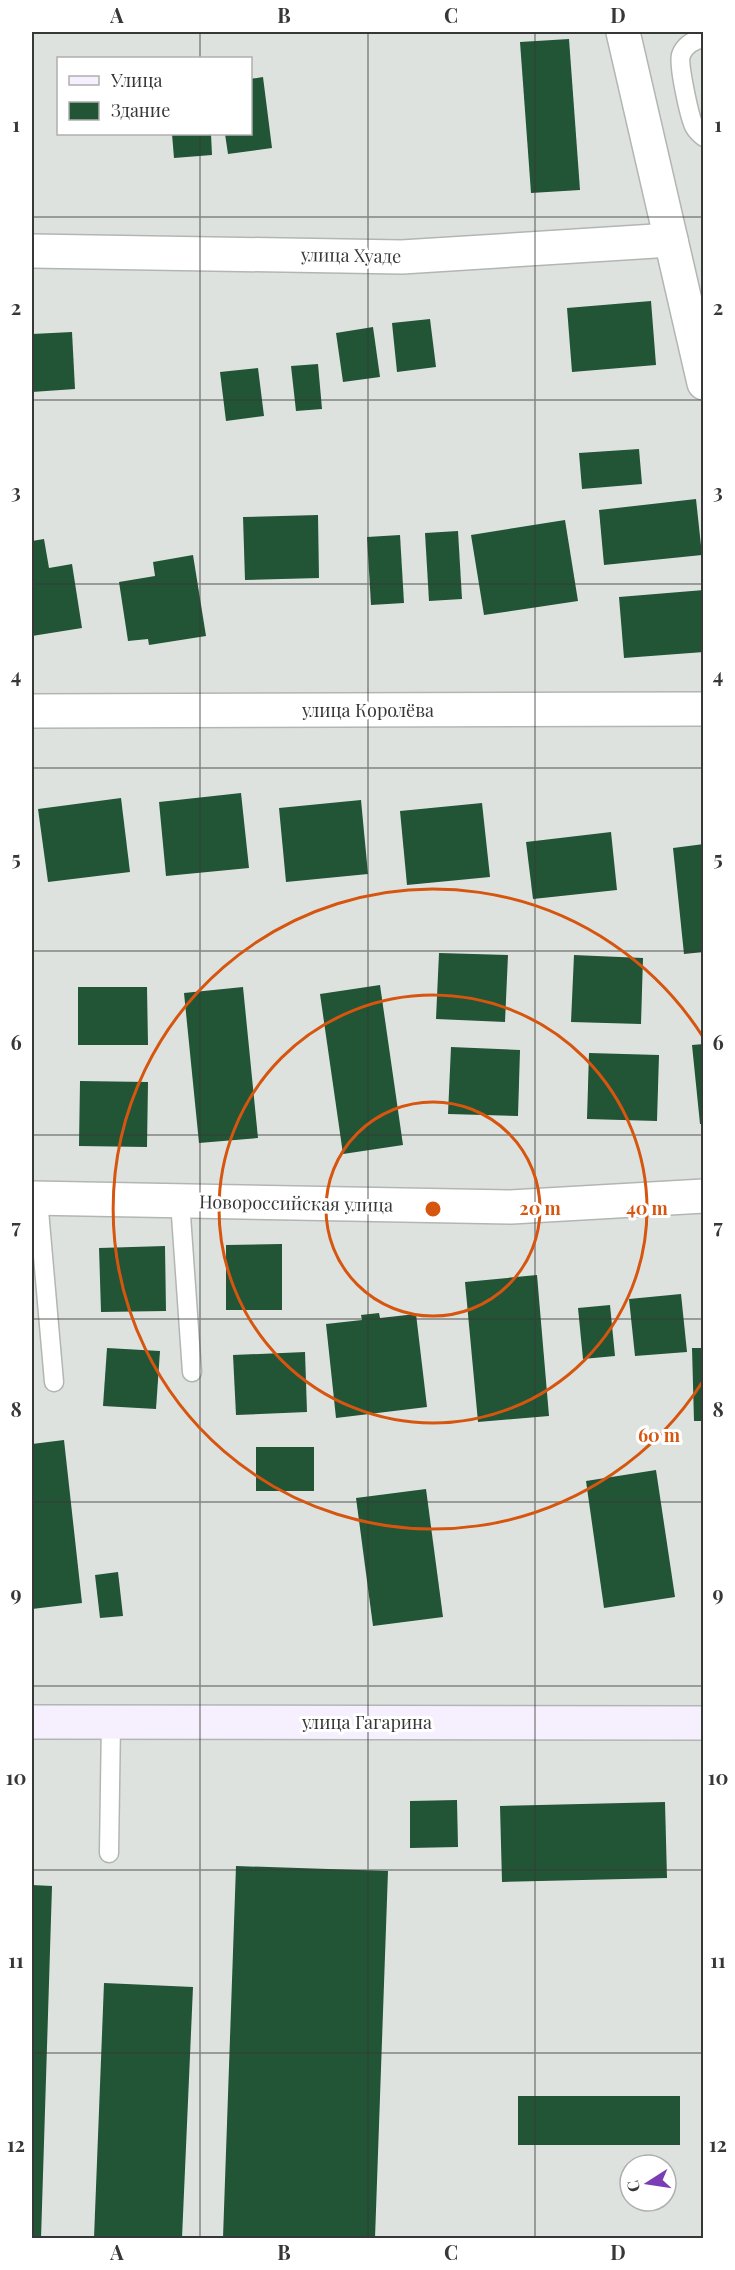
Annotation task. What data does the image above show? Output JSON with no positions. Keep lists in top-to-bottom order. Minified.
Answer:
{"streets":{"street":["улица Хуаде","улица Королёва","Новороссийская улица","улица Гагарина"]},"legend":["Улица","Здание"],"north":"left","grid":{"columns":["A","B","C","D"],"rows":["1","2","3","4","5","6","7","8","9","10","11","12"]},"rings":["20 m","40 m","60 m"]}
